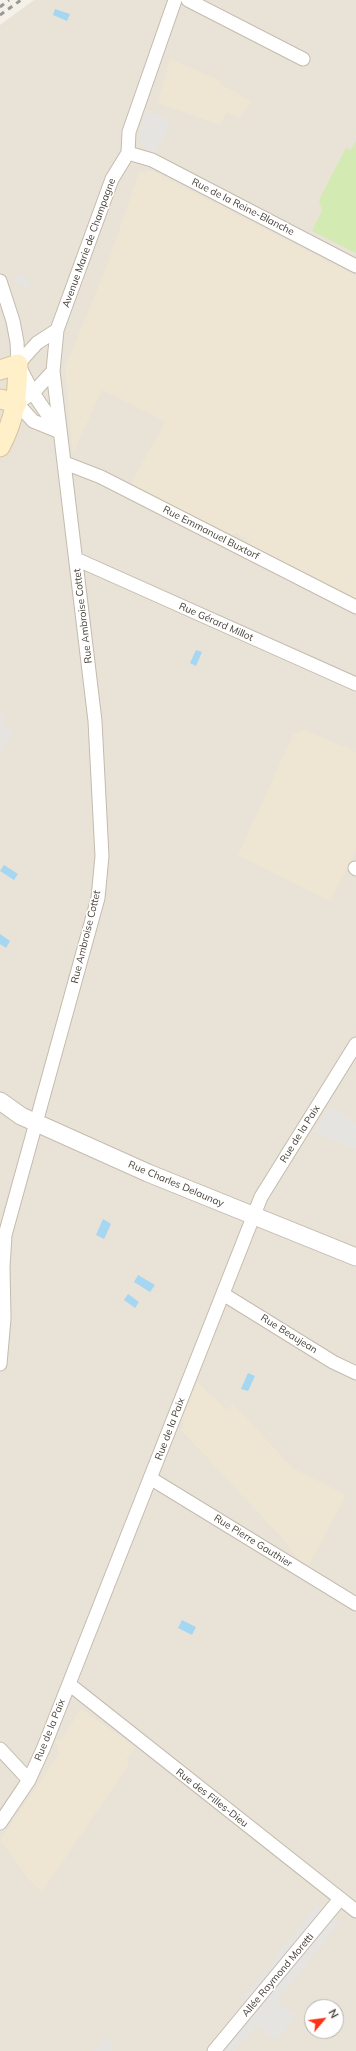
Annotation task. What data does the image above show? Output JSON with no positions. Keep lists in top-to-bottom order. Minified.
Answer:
{"streets":{"street":["Rue de la Reine-Blanche","Avenue Marie de Champagne","Rue Emmanuel Buxtorf","Rue Ambroise Cottet","Rue Gérard Millot","Rue de la Paix","Rue Charles Delaunay","Rue Beaujean","Rue Pierre Gauthier","Rue des Filles-Dieu","Allée Raymond Moretti"]},"crossings":[["Rue de la Reine-Blanche","Avenue Marie de Champagne"],["Avenue Marie de Champagne","Rue Ambroise Cottet"],["Rue Emmanuel Buxtorf","Rue Ambroise Cottet"],["Rue Ambroise Cottet","Rue Gérard Millot"],["Rue Ambroise Cottet","Rue Charles Delaunay"],["Rue de la Paix","Rue Charles Delaunay"],["Rue de la Paix","Rue Beaujean"],["Rue de la Paix","Rue Pierre Gauthier"],["Rue de la Paix","Rue des Filles-Dieu"],["Rue des Filles-Dieu","Allée Raymond Moretti"]],"north":"top right"}
